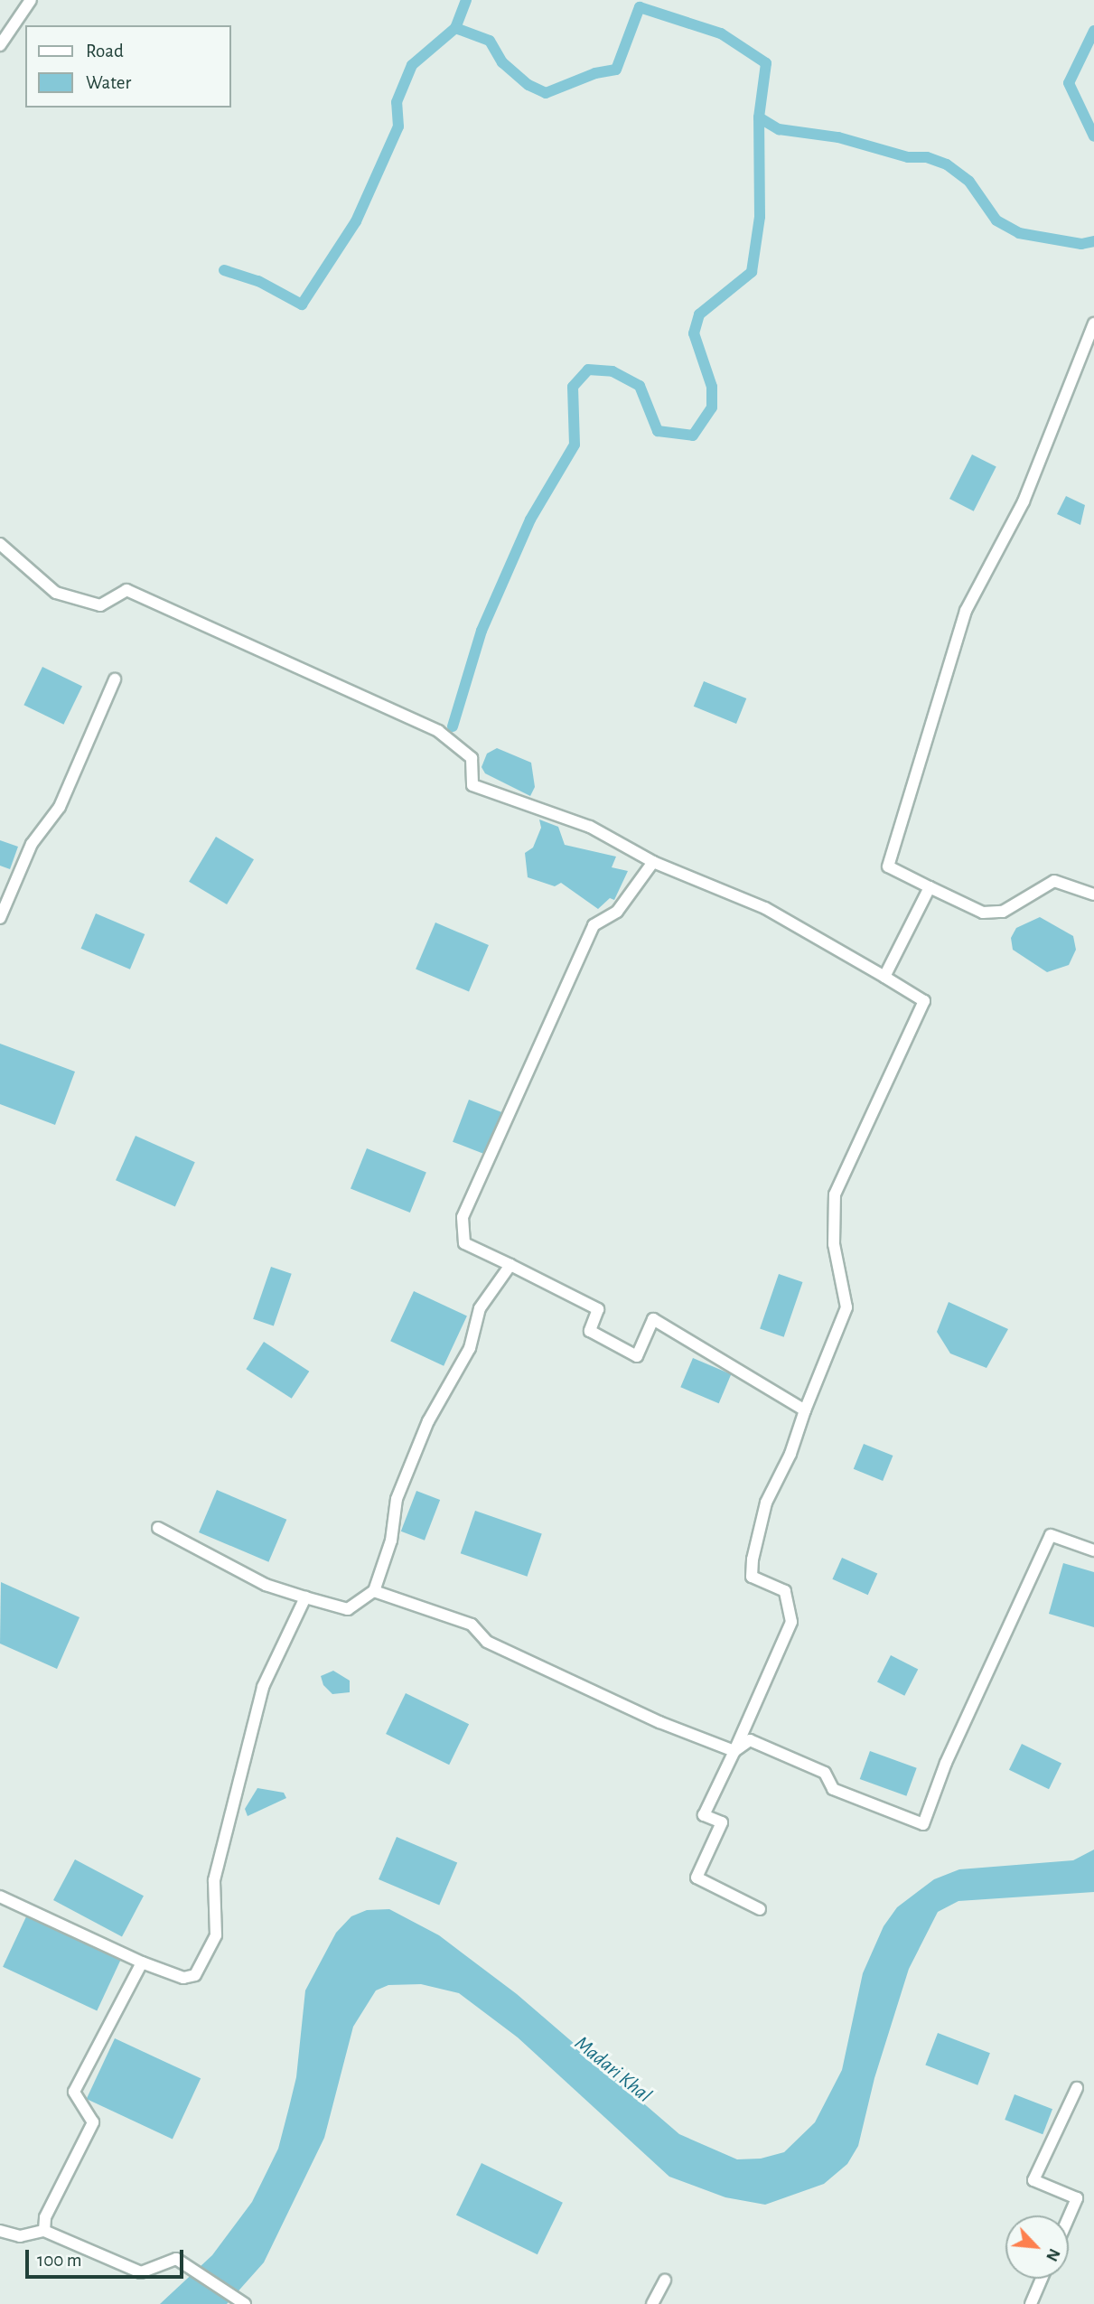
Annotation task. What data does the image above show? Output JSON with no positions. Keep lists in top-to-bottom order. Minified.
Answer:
{"water":["Madari Khal"],"legend":["Road","Water"],"scale_bar":"100 m","north":"bottom right"}
